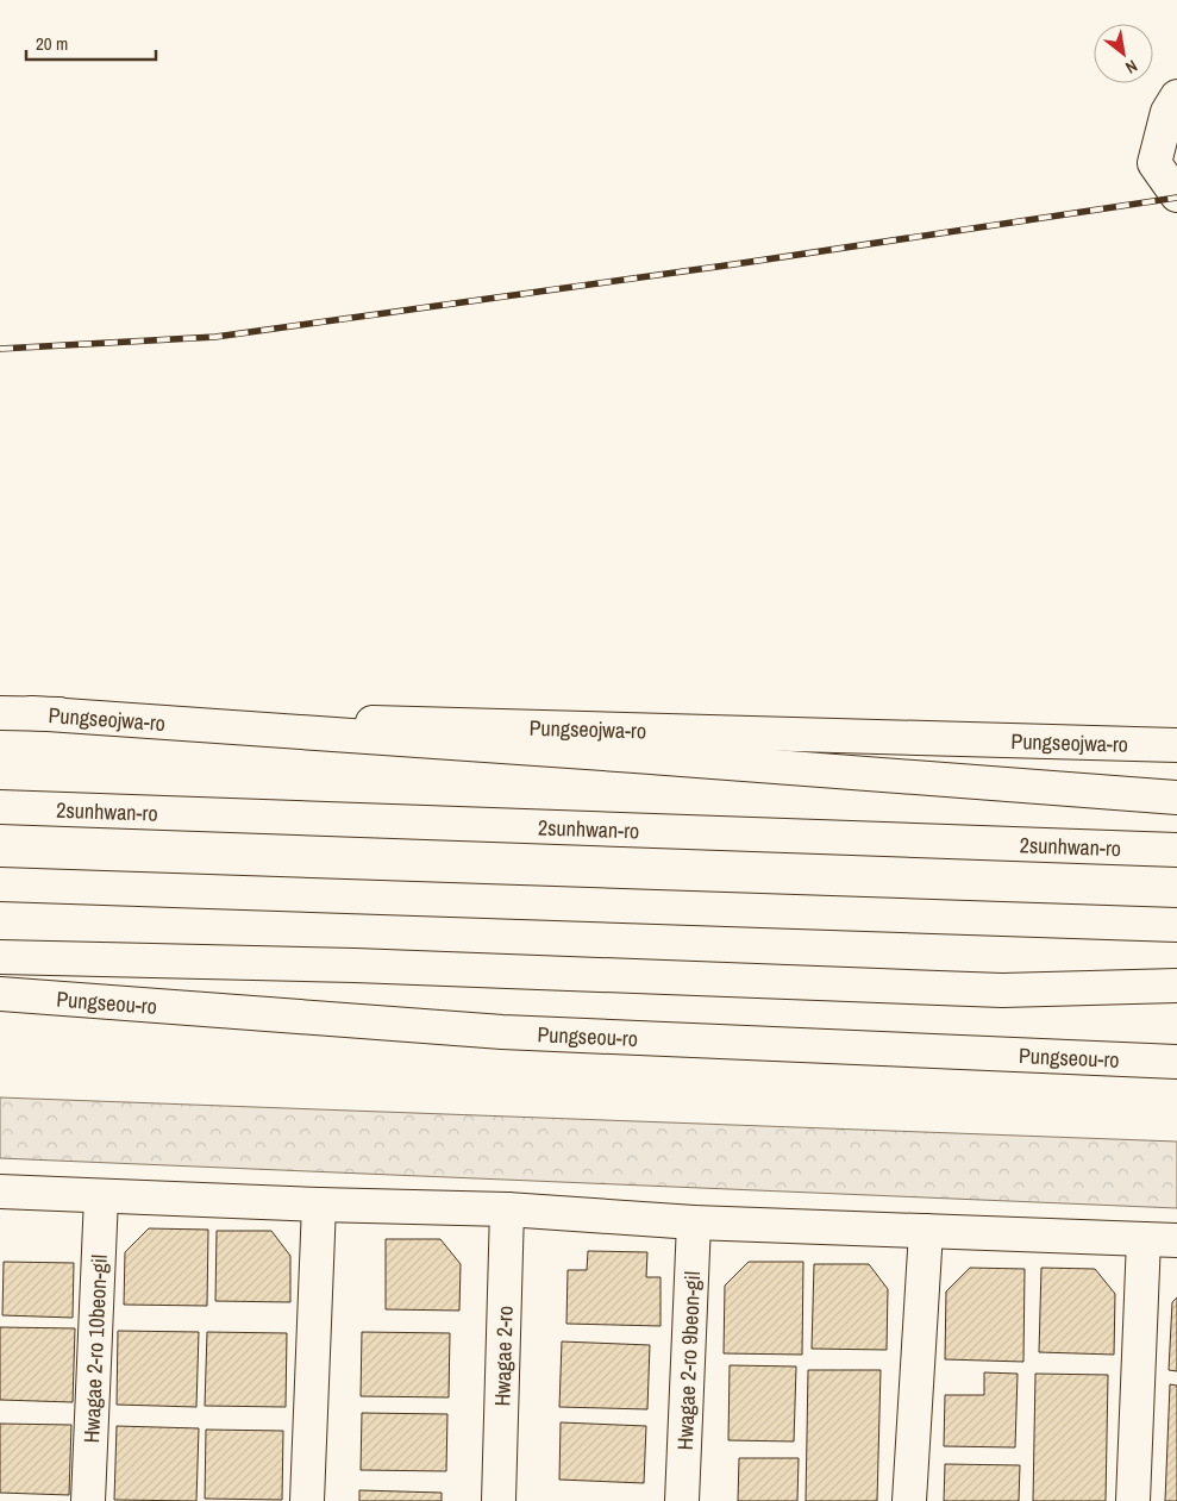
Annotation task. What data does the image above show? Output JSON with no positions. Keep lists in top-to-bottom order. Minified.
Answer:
{"streets":{"main road":["Pungseojwa-ro","2sunhwan-ro","Pungseou-ro","Hwagae 2-ro 10beon-gil","Hwagae 2-ro","Hwagae 2-ro 9beon-gil"]},"scale_bar":"20 m","north":"bottom right"}
